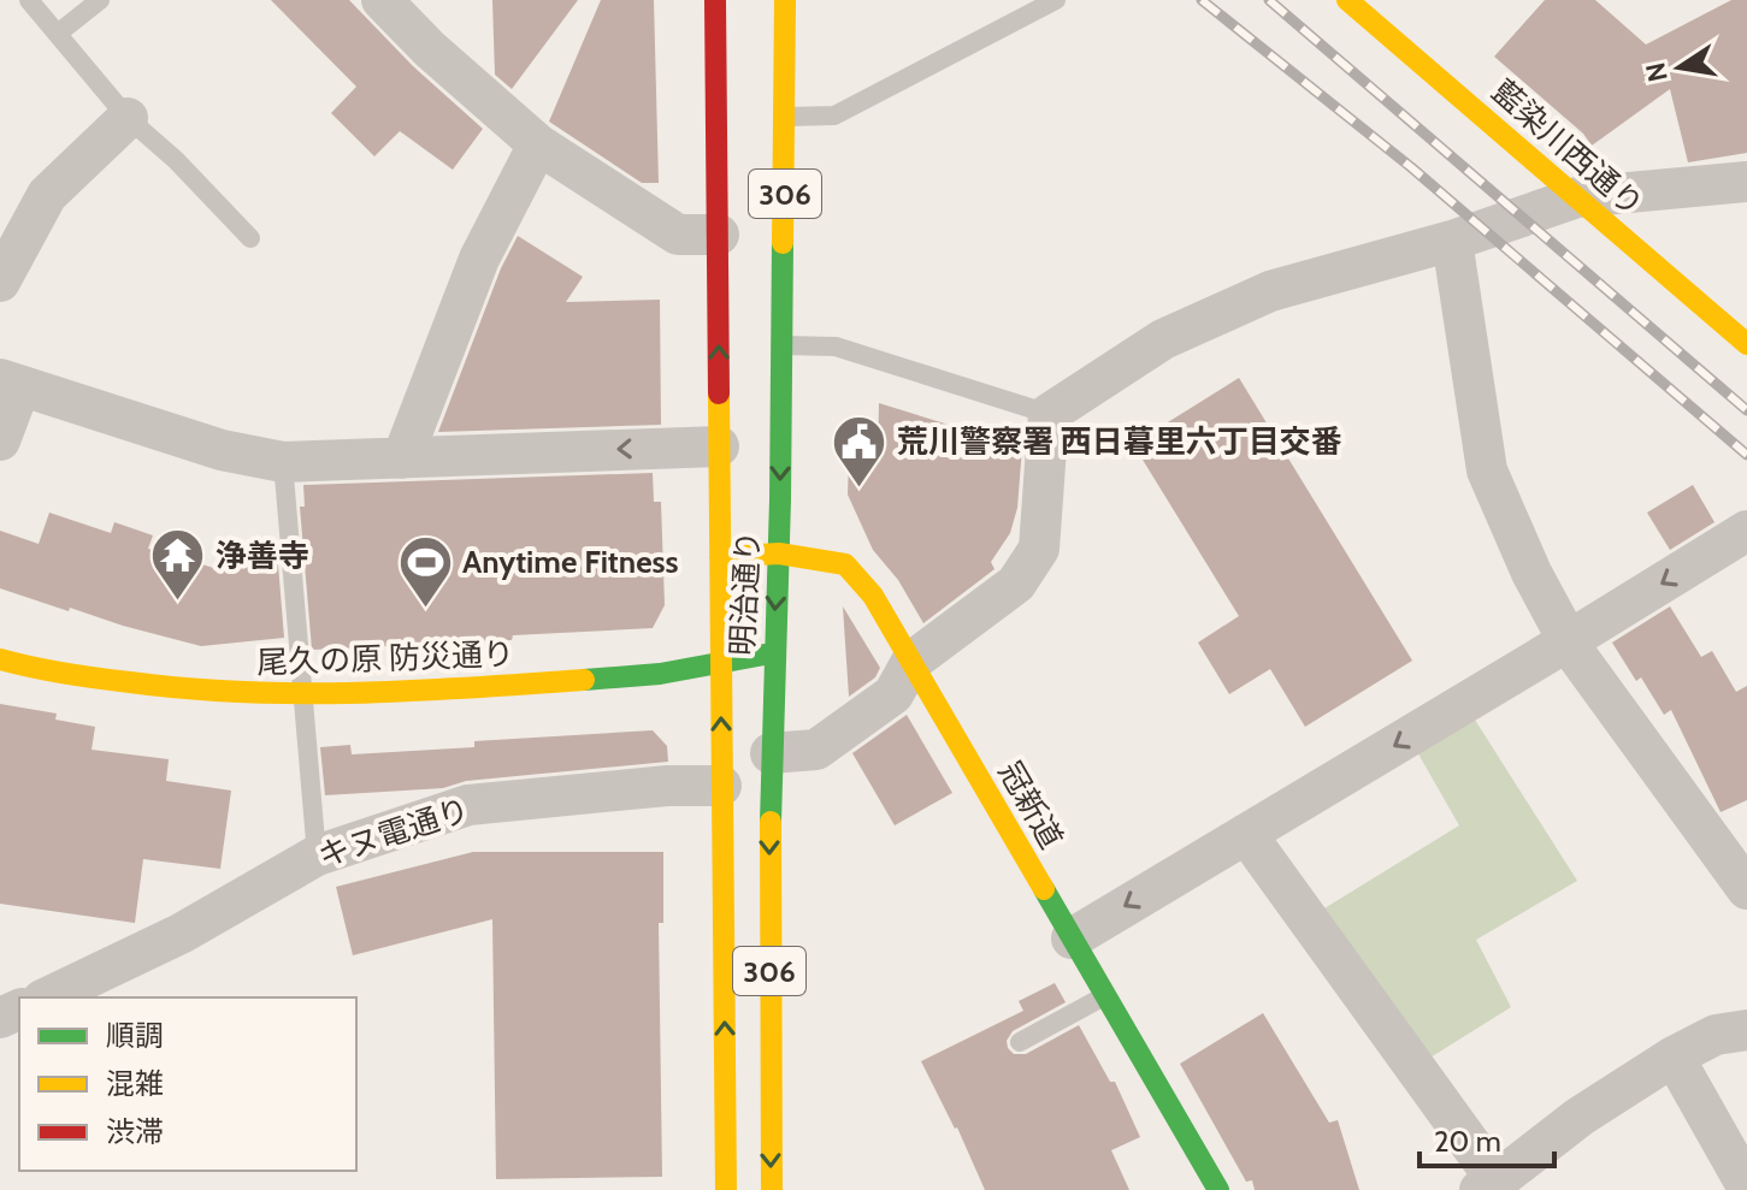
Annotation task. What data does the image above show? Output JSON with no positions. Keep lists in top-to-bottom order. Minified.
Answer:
{"streets":{"main road":["藍染川西通り","306","明治通り","尾久の原 防災通り","冠新道"],"street":["キヌ電通り"]},"crossings":[["306","明治通り"],["明治通り","尾久の原 防災通り"],["明治通り","冠新道"],["明治通り","キヌ電通り"]],"places":{"public building":["荒川警察署 西日暮里六丁目交番"],"temple":["浄善寺"],"sports":["Anytime Fitness"]},"legend":["順調","混雑","渋滞"],"scale_bar":"20 m","north":"left"}
